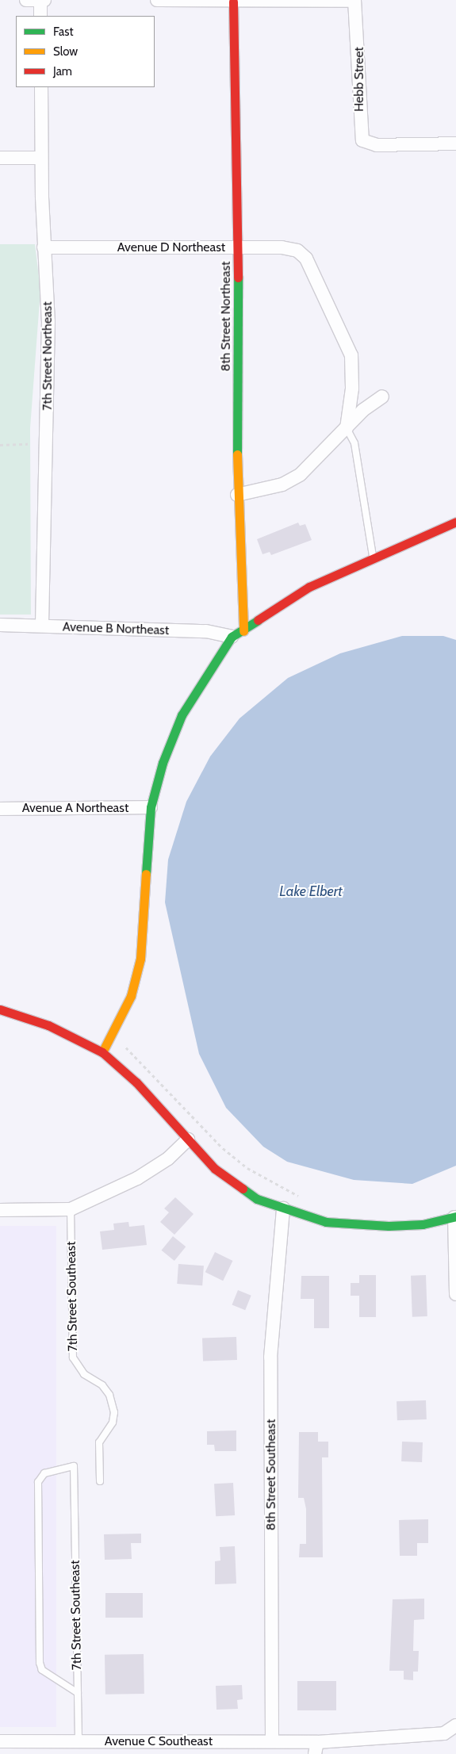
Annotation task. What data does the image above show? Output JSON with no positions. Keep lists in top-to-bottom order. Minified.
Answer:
{"streets":{"street":["Hebb Street","Avenue D Northeast","8th Street Northeast","7th Street Northeast","Avenue B Northeast","Avenue A Northeast","8th Street Southeast","Avenue C Southeast"],"lane":["7th Street Southeast"]},"crossings":[["Avenue D Northeast","8th Street Northeast"],["Avenue D Northeast","7th Street Northeast"],["7th Street Northeast","Avenue B Northeast"],["7th Street Southeast","Avenue C Southeast"],["8th Street Southeast","Avenue C Southeast"]],"water":["Lake Elbert"],"legend":["Fast","Slow","Jam"]}
